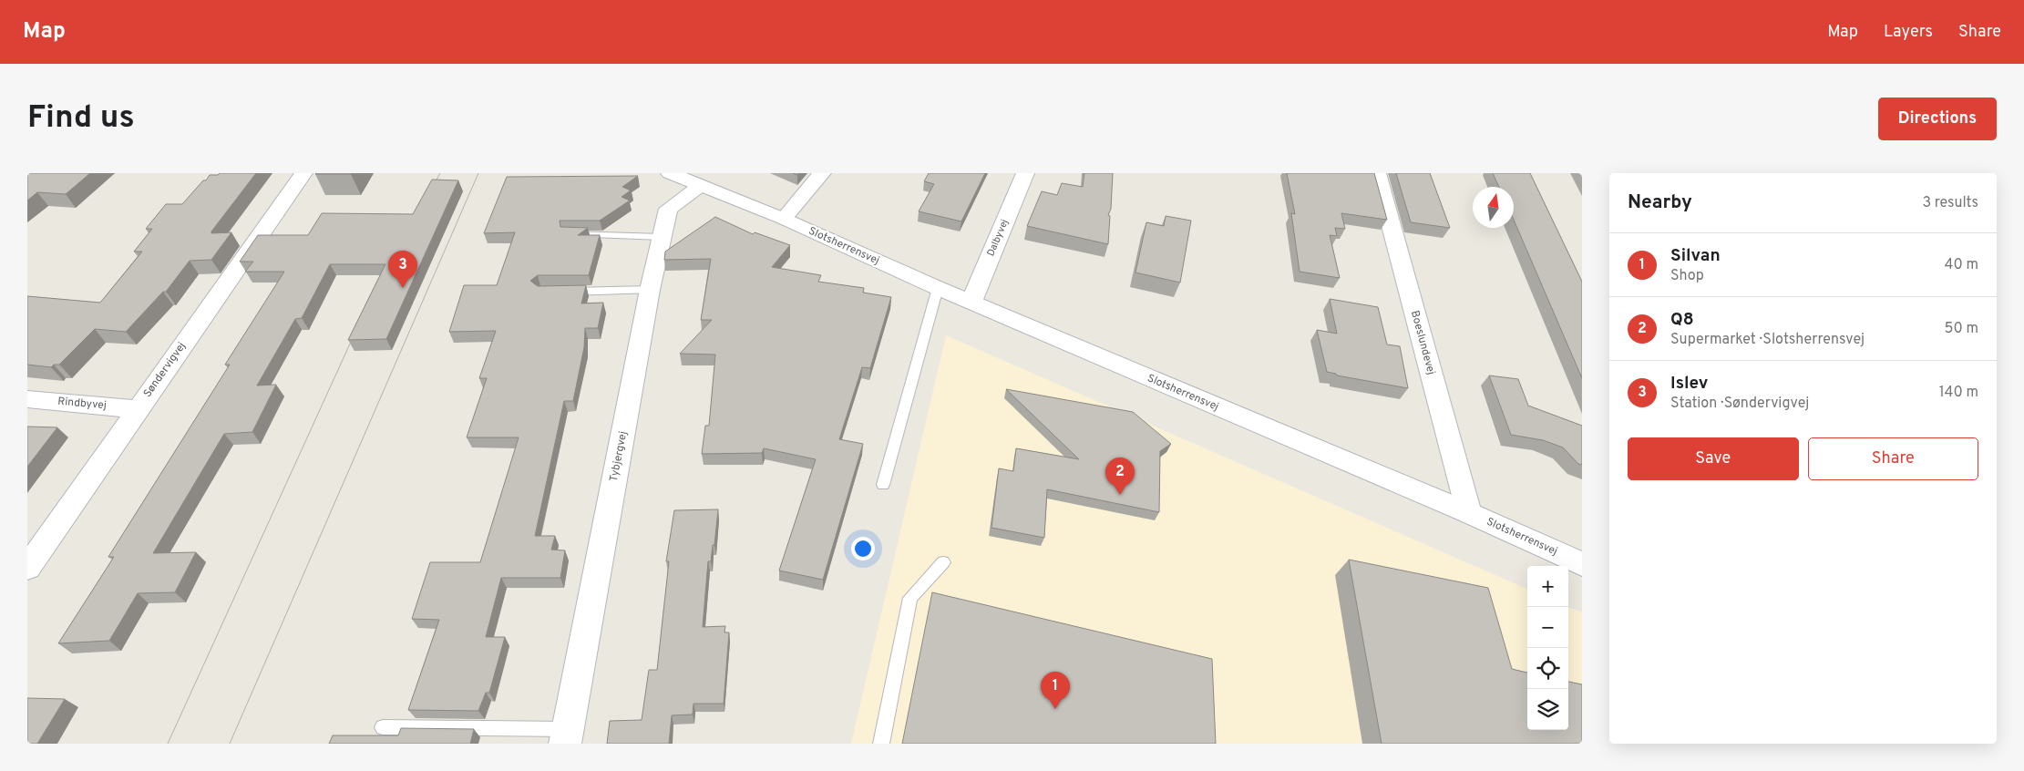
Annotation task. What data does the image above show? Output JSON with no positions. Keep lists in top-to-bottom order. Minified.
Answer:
{"streets":{"street":["Dalbyvej","Slotsherrensvej","Boeslundevej","Søndervigvej","Rindbyvej","Tybjergvej"]},"crossings":[["Dalbyvej","Slotsherrensvej"],["Slotsherrensvej","Boeslundevej"],["Slotsherrensvej","Tybjergvej"],["Søndervigvej","Rindbyvej"]],"north":"top","page":{"header":"Map","nav":["Map","Layers","Share"],"buttons":["Directions",["Save","Share"]],"title":"Find us","heading":["Nearby","3 results"],"list":[{"mark":"1","name":"Silvan","note":"Shop","value":"40 m"},{"mark":"2","name":"Q8","note":"Supermarket · Slotsherrensvej","value":"50 m"},{"mark":"3","name":"Islev","note":"Station · Søndervigvej","value":"140 m"}],"pins":["3","2","1"],"map_buttons":["+","−"]}}
